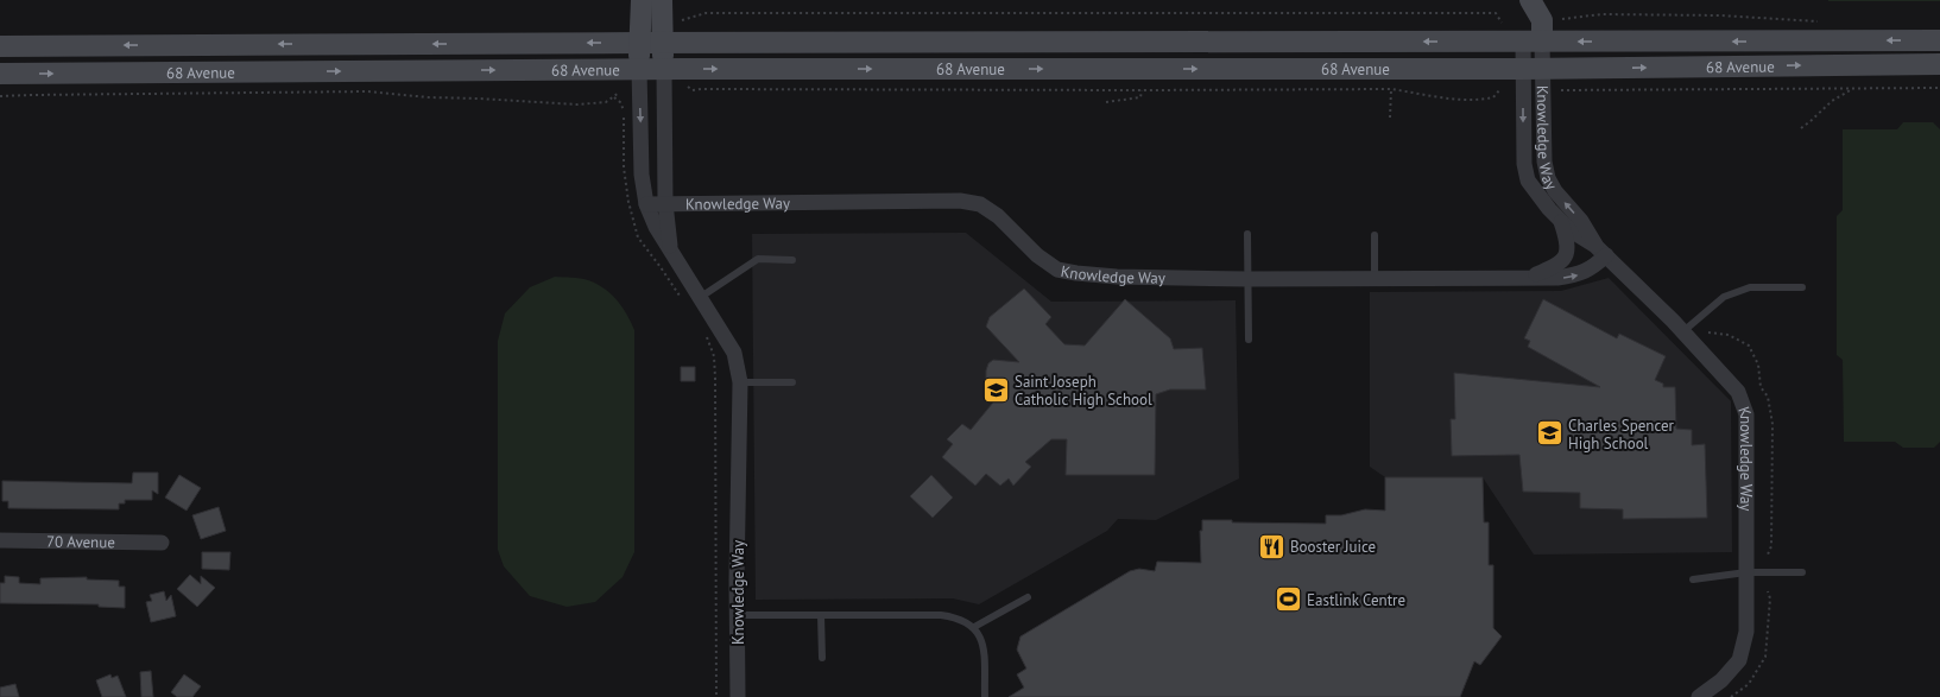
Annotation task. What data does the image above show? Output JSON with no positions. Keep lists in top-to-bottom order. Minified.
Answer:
{"streets":{"main road":["68 Avenue","Knowledge Way"],"street":["70 Avenue"]},"crossings":[["68 Avenue","Knowledge Way"]],"places":{"school or university":["Saint Joseph Catholic High School","Charles Spencer High School"],"restaurant":["Booster Juice"],"sports":["Eastlink Centre"]}}
